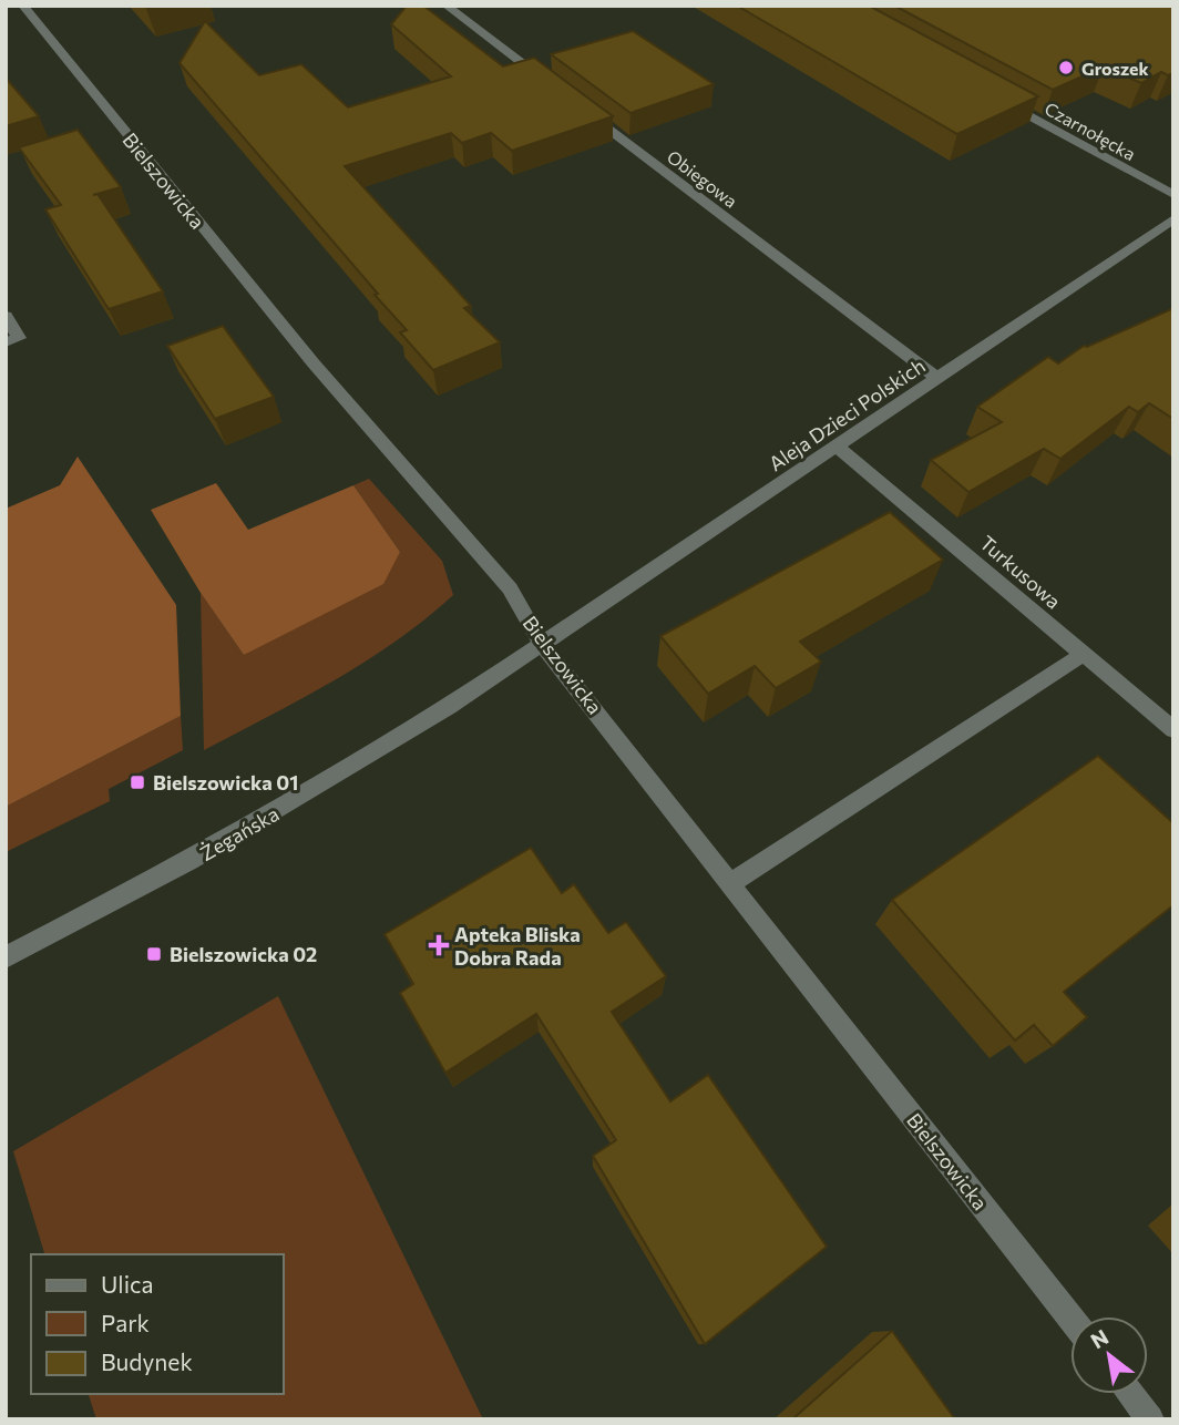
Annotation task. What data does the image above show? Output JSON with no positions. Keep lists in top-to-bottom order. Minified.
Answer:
{"streets":{"street":["Czarnołęcka","Obiegowa","Bielszowicka","Aleja Dzieci Polskich","Turkusowa","Żegańska"]},"crossings":[["Obiegowa","Aleja Dzieci Polskich"],["Bielszowicka","Aleja Dzieci Polskich"],["Bielszowicka","Żegańska"],["Aleja Dzieci Polskich","Turkusowa"],["Aleja Dzieci Polskich","Żegańska"]],"places":{"other":["Groszek"],"transit":["Bielszowicka 01","Bielszowicka 02"],"health":["Apteka Bliska Dobra Rada"]},"legend":["Ulica","Park","Budynek"],"north":"top left"}
